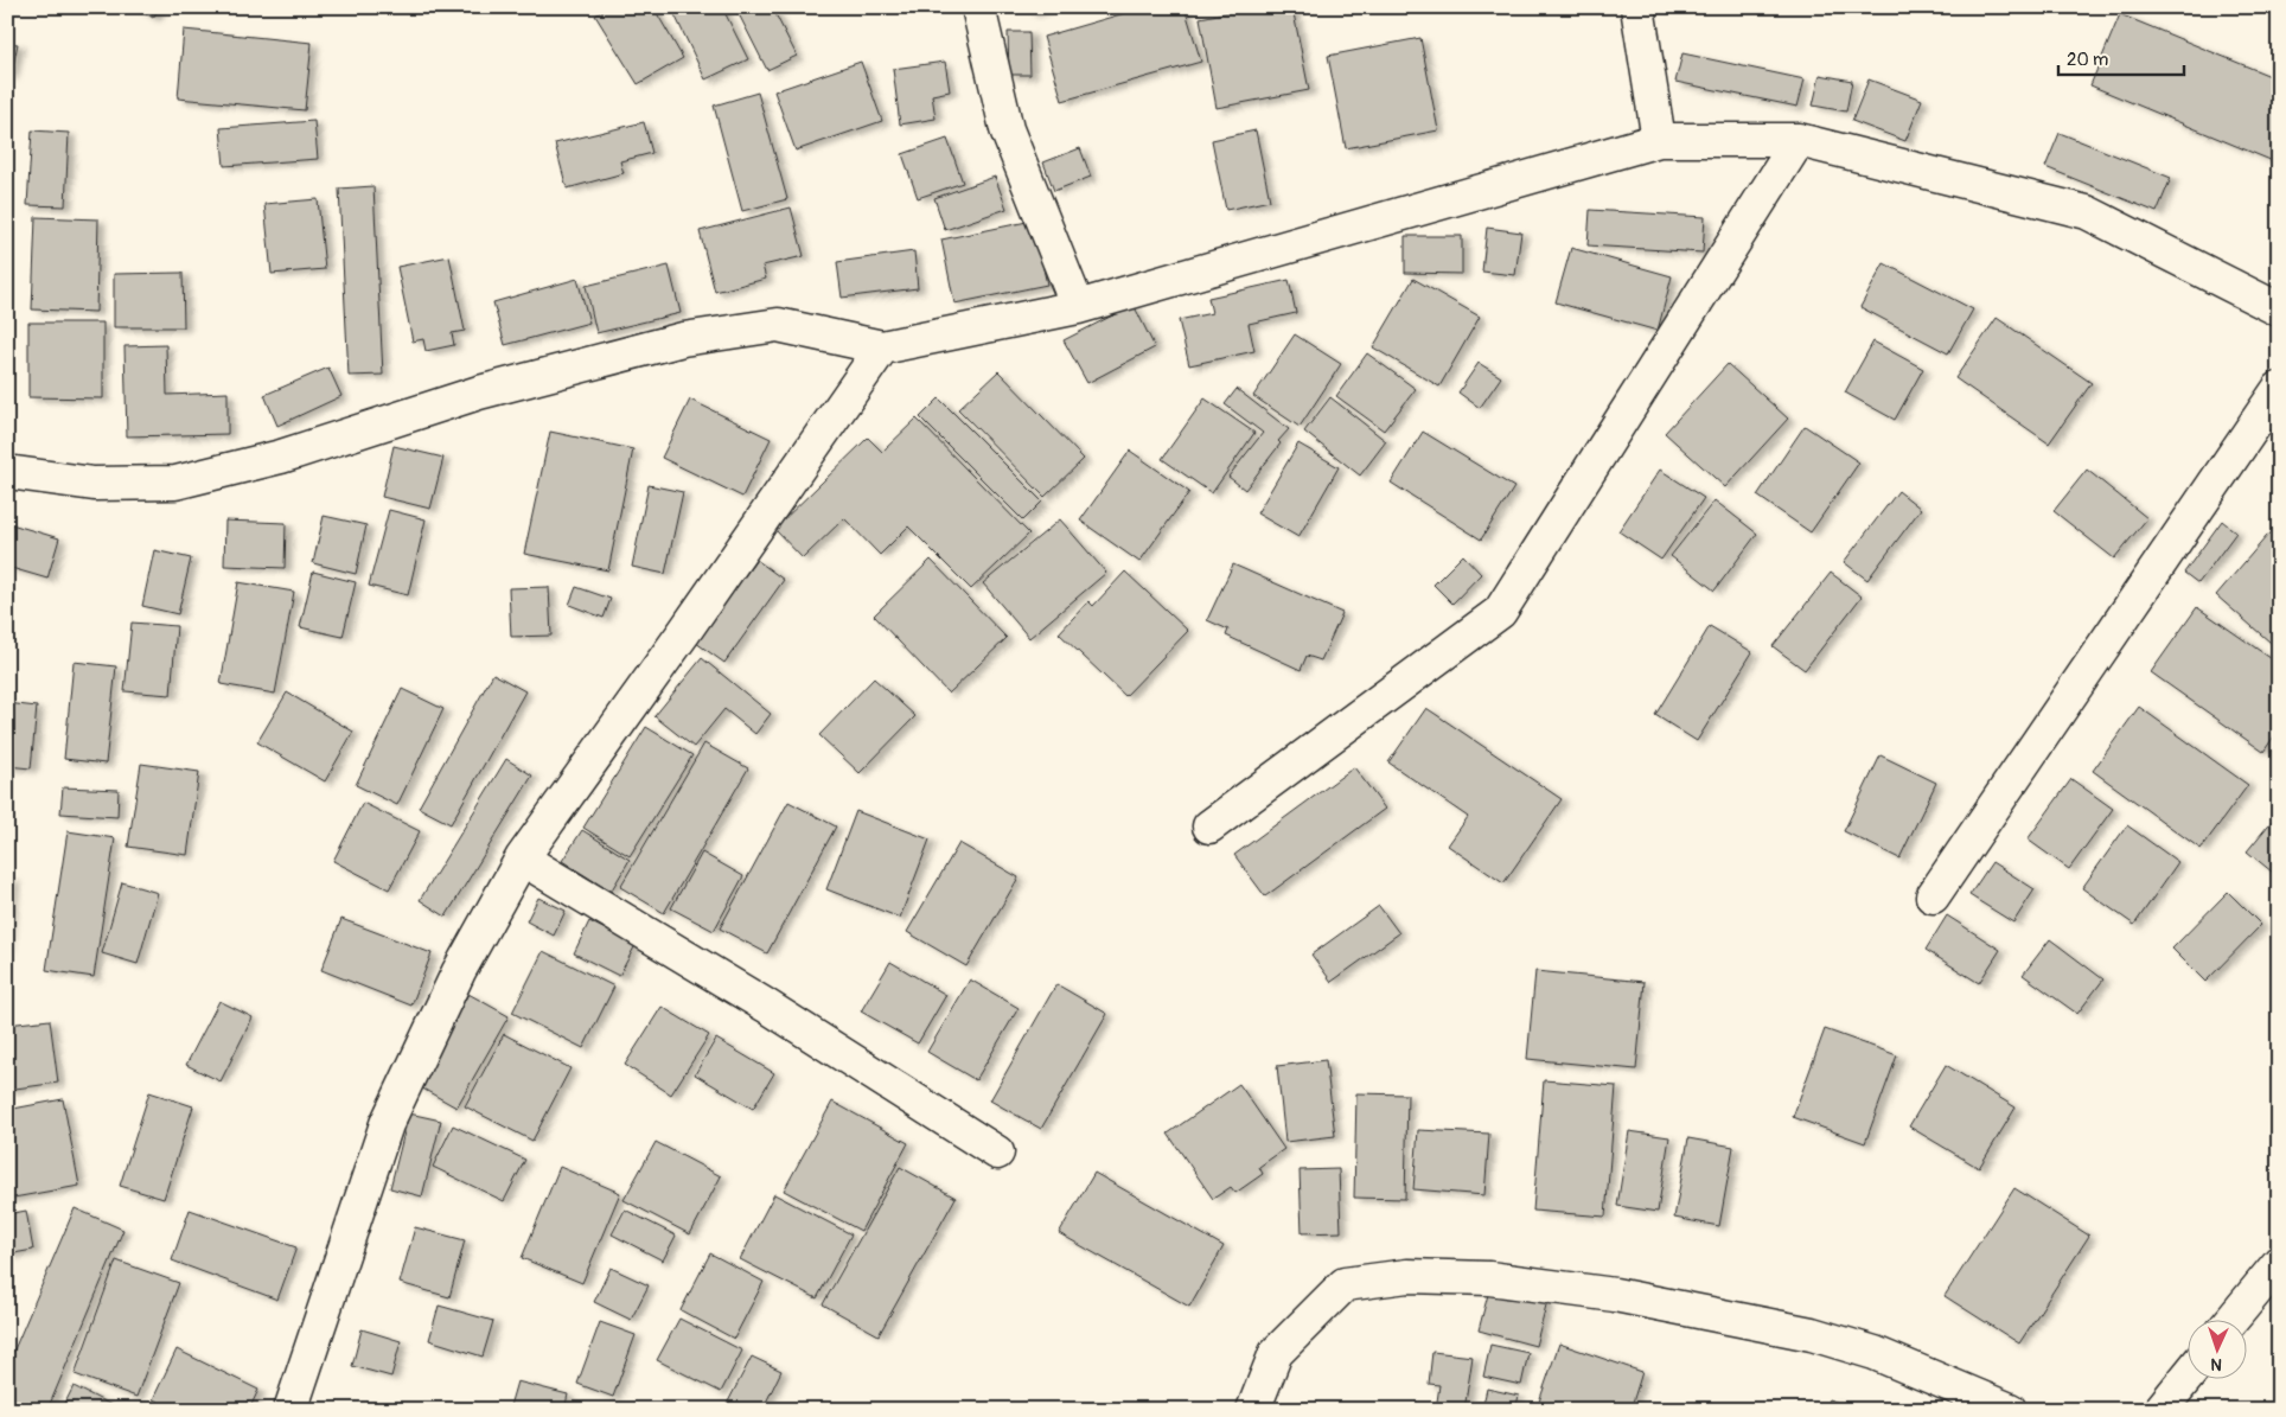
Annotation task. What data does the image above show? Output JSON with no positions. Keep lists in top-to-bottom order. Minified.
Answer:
{"scale_bar":"20 m","north":"bottom"}
